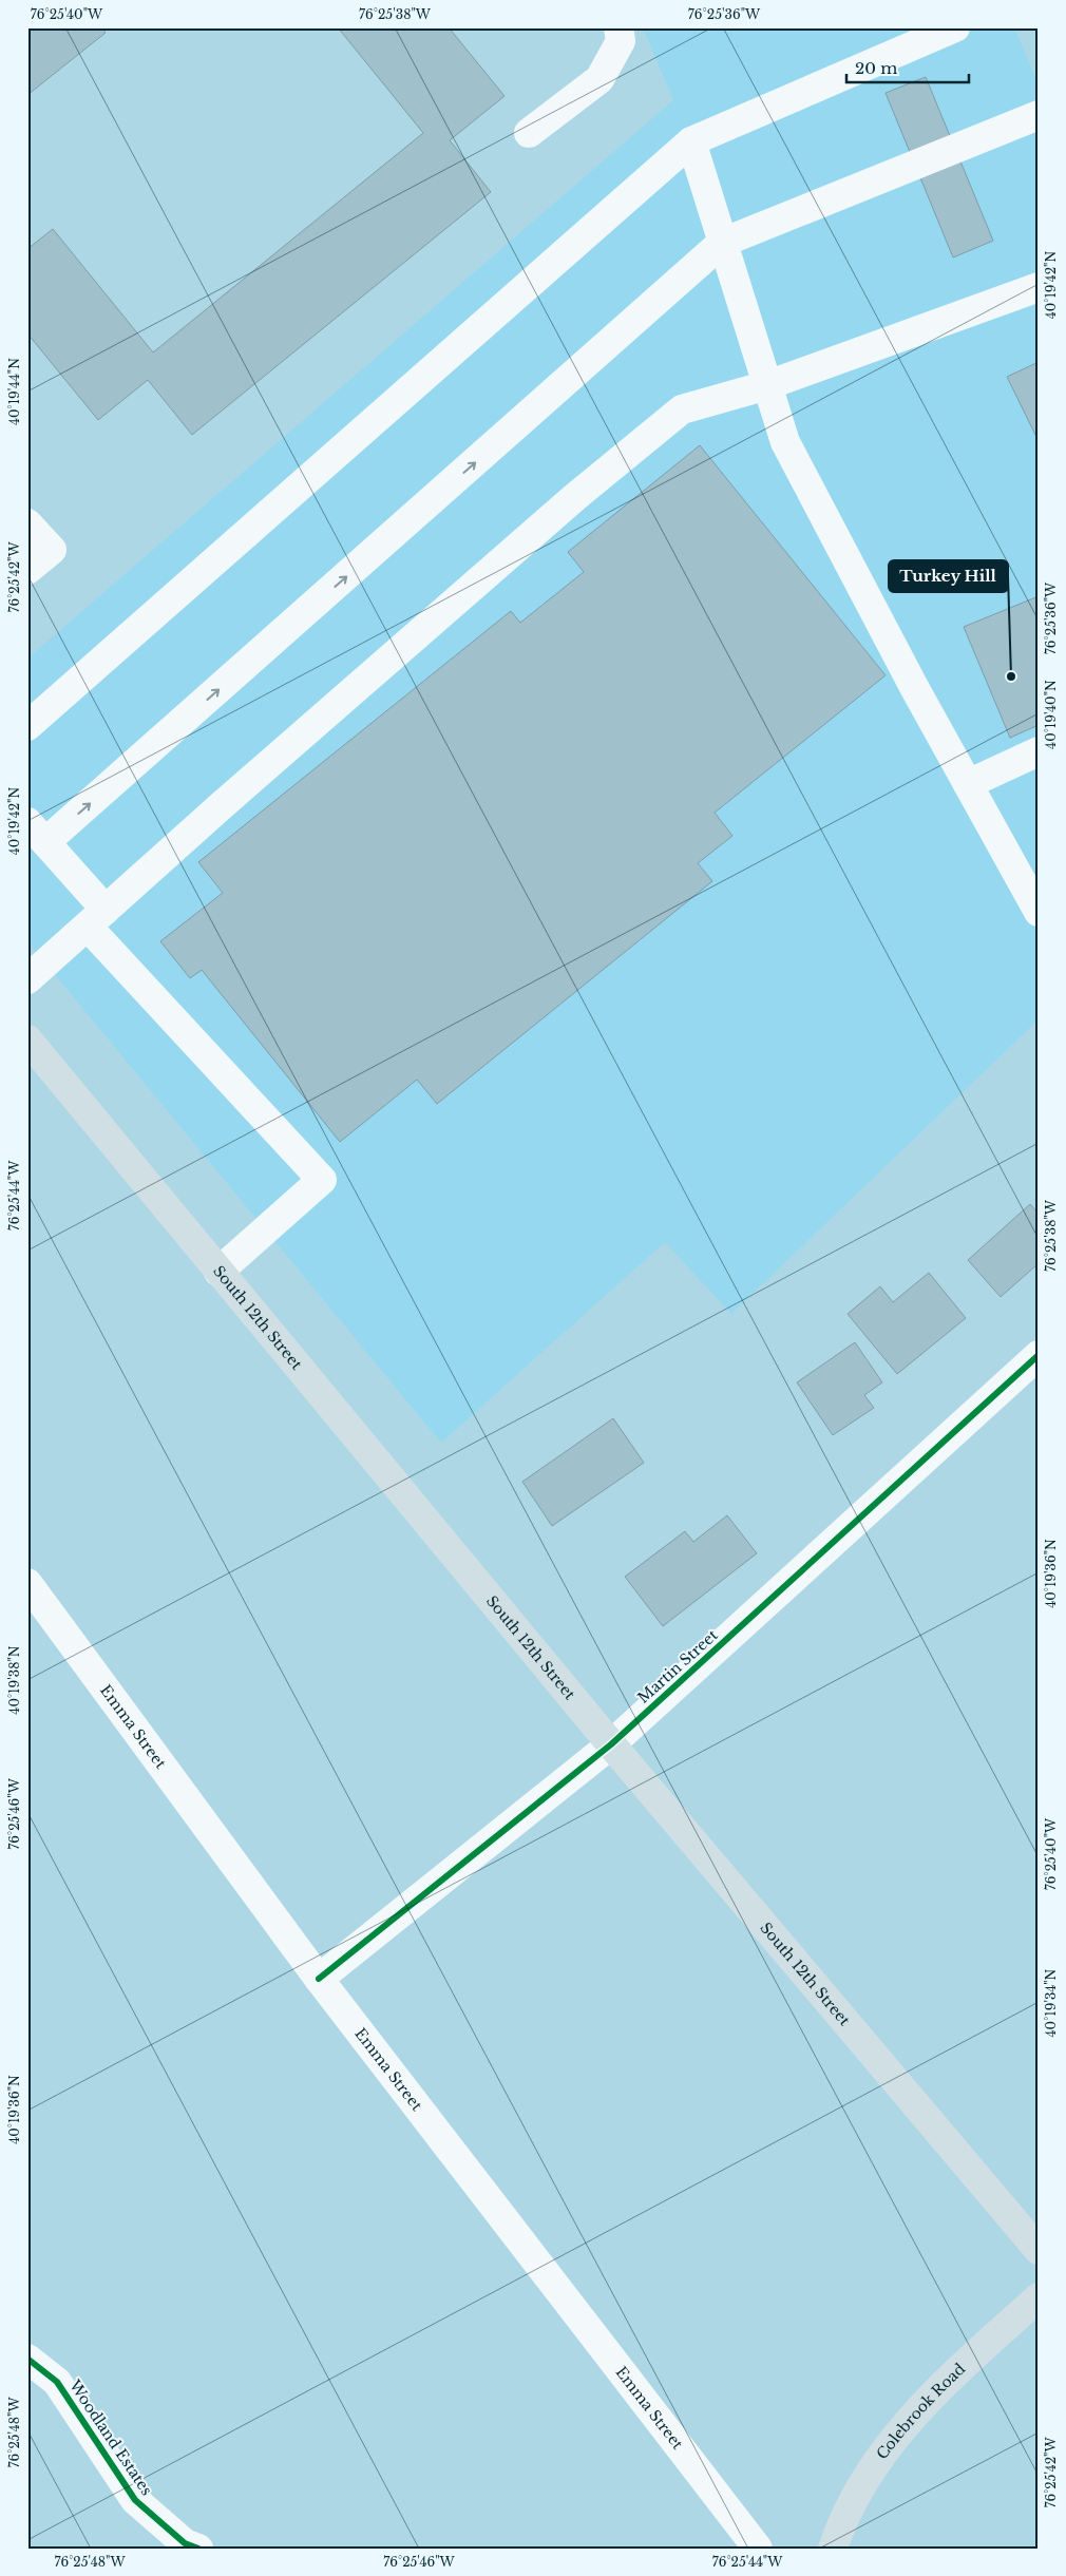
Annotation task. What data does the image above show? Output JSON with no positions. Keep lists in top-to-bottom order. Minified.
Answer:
{"streets":{"main road":["South 12th Street","Colebrook Road"],"street":["Martin Street","Emma Street","Woodland Estates"]},"crossings":[["South 12th Street","Martin Street"],["Martin Street","Emma Street"]],"places":["Turkey Hill"],"scale_bar":"20 m","coordinates":["76°25'40\"W","76°25'38\"W","76°25'36\"W","40°19'42\"N","40°19'44\"N","76°25'42\"W","40°19'40\"N","76°25'44\"W","40°19'36\"N","40°19'38\"N","76°25'46\"W","40°19'34\"N","76°25'48\"W"]}
